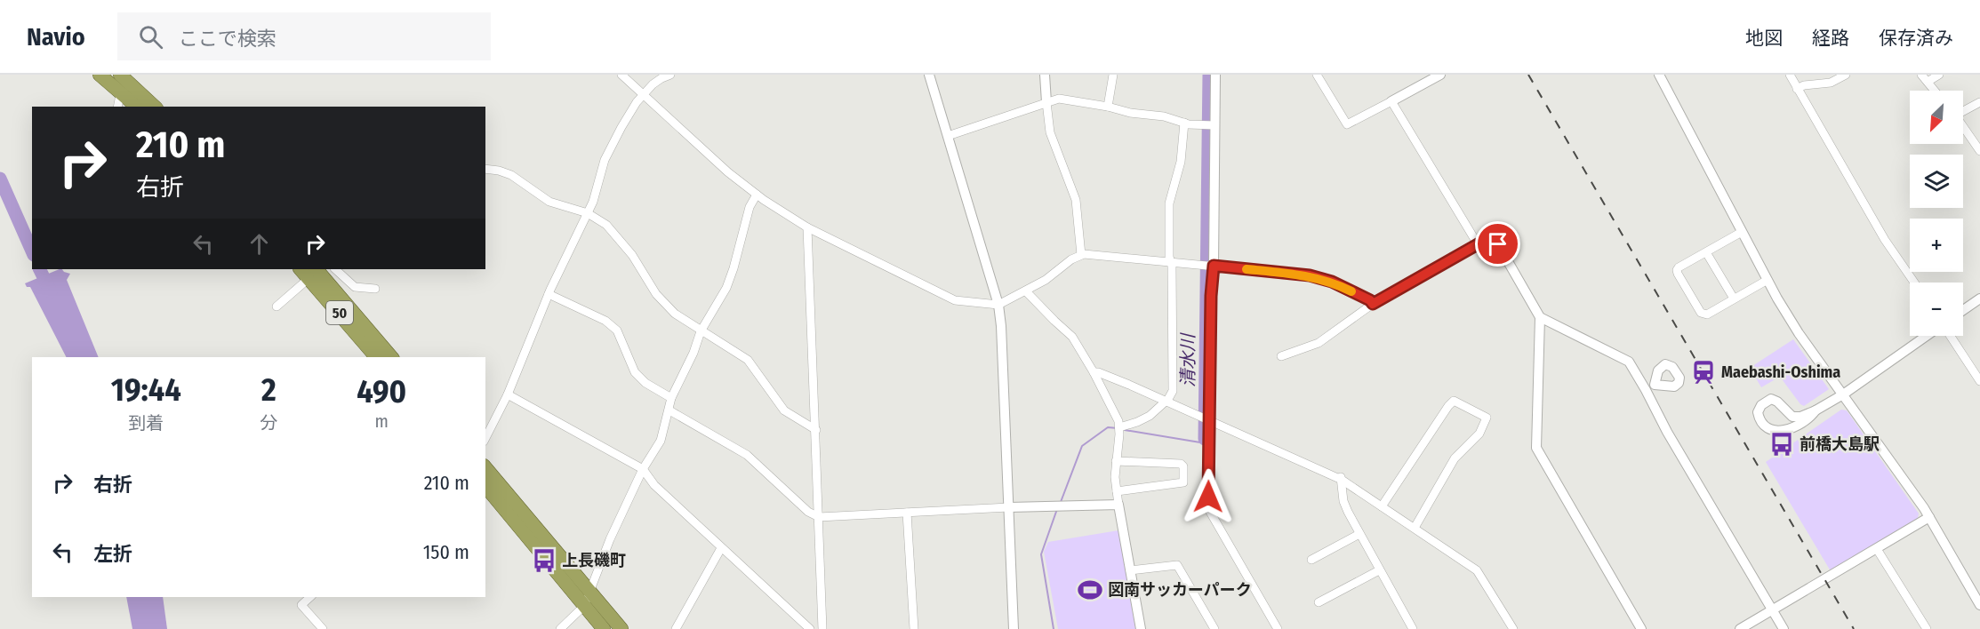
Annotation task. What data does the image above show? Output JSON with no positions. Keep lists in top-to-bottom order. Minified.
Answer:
{"streets":{"highway":["50"]},"water":["清水川"],"places":{"station":["Maebashi-Oshima"],"bus stop":["前橋大島駅","上長磯町"],"sports":["図南サッカーパーク"]},"north":"bottom left","page":{"header":"Navio","search":"ここで検索","nav":["地図","経路","保存済み"],"map_buttons":["+","−"],"turn":["210 m","右折"],"eta":["19:44","到着","2","分","490","m"],"list":[{"name":"右折","value":"210 m"},{"name":"左折","value":"150 m"}]}}
